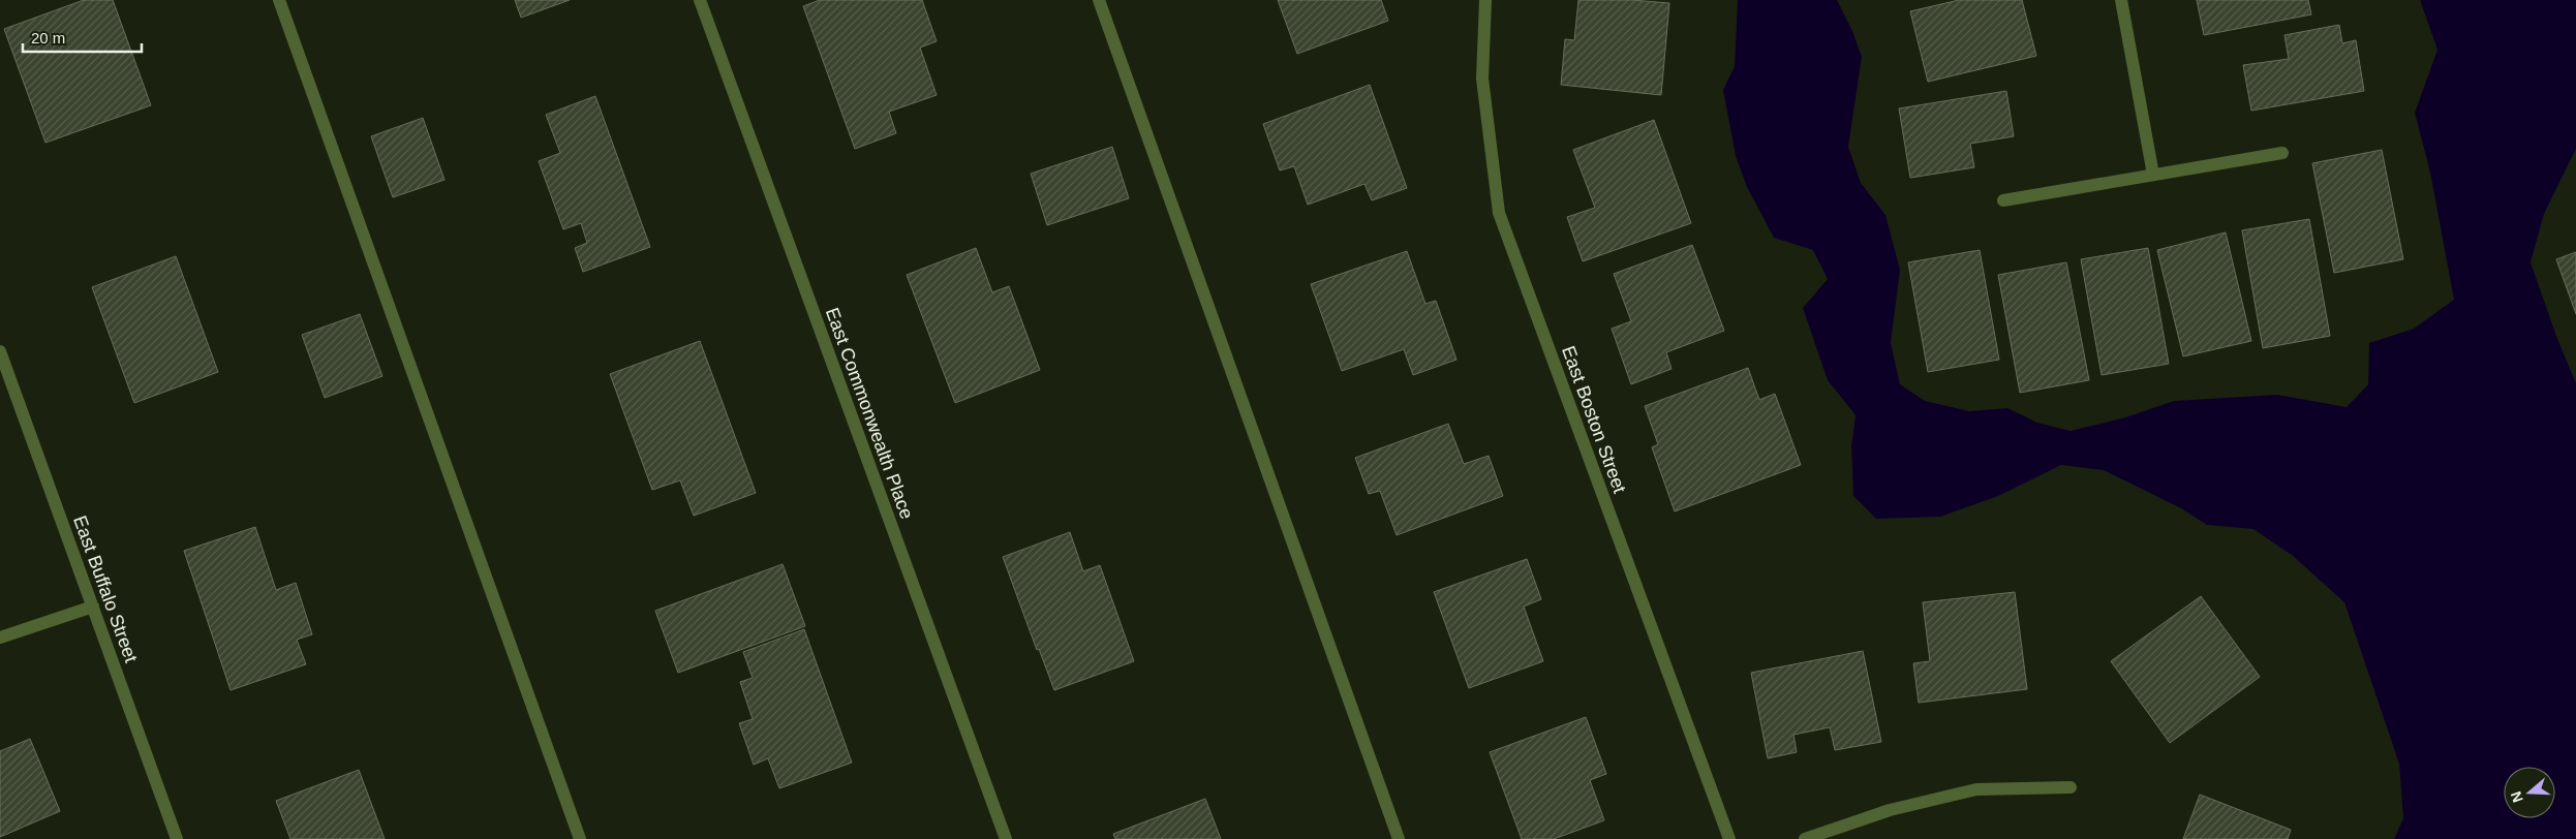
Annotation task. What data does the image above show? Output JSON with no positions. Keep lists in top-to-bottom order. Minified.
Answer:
{"streets":{"street":["East Commonwealth Place","East Boston Street","East Buffalo Street"]},"scale_bar":"20 m","north":"left"}
